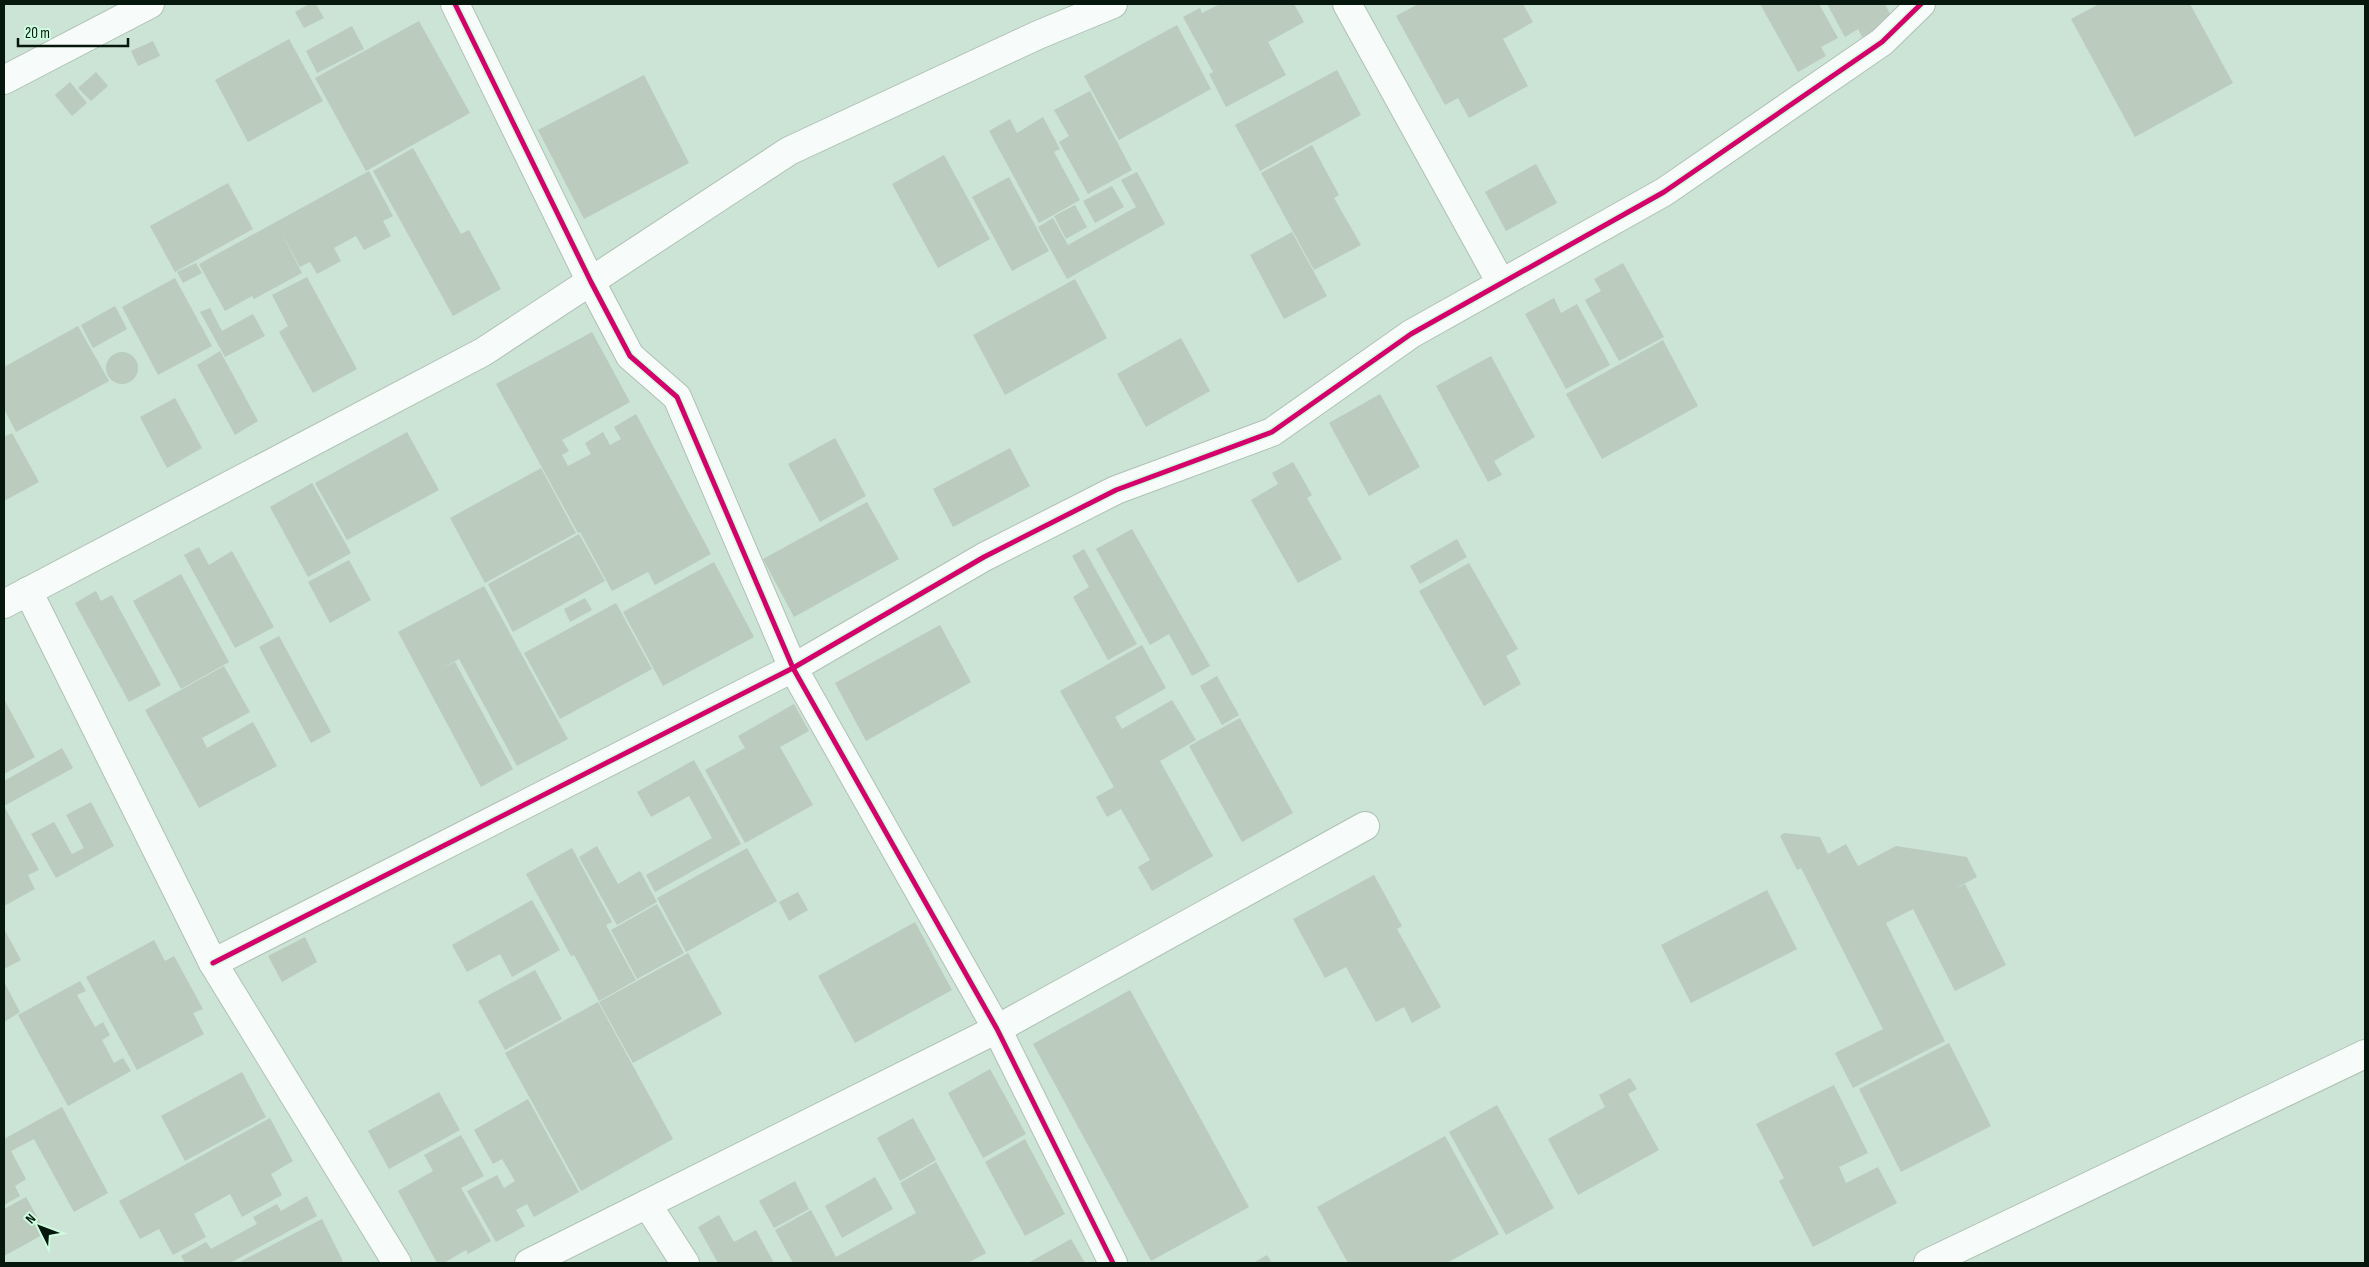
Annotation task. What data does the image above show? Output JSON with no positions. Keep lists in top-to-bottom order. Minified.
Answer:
{"scale_bar":"20 m","north":"top left"}
